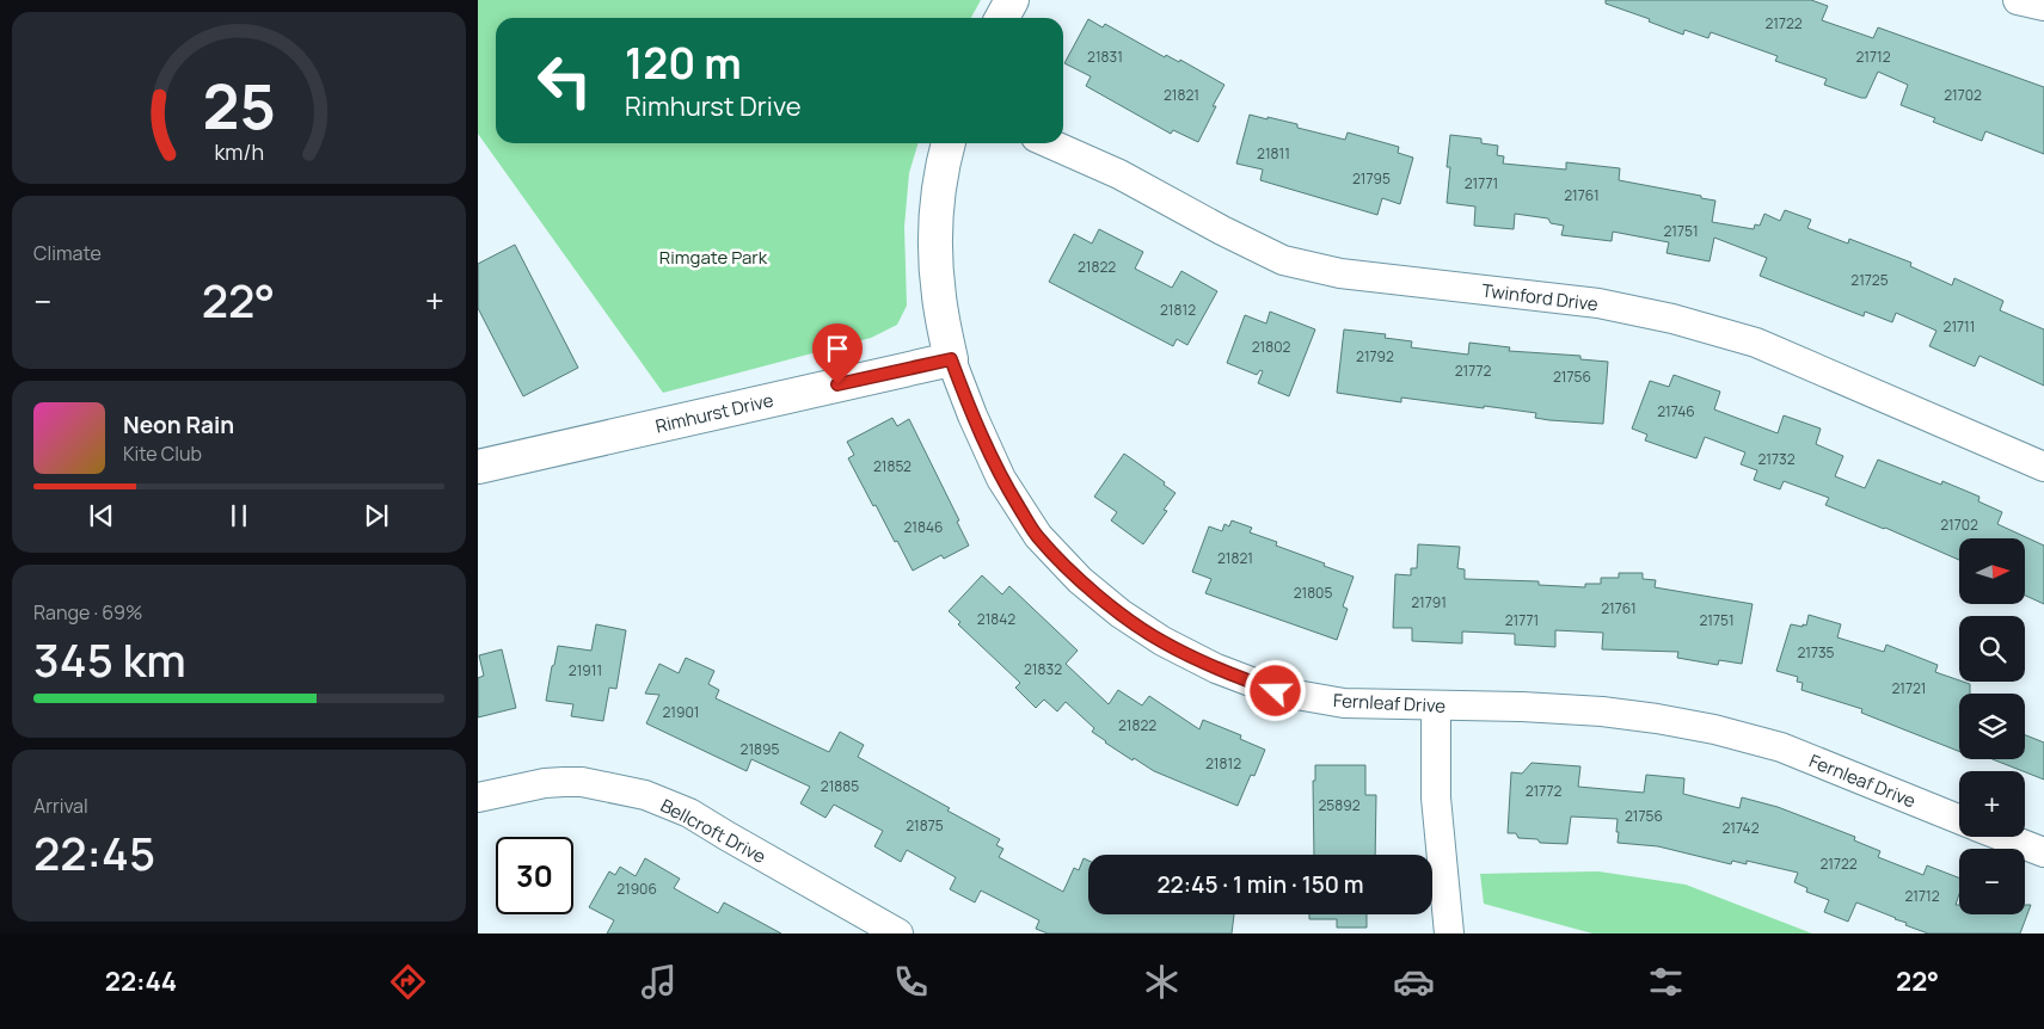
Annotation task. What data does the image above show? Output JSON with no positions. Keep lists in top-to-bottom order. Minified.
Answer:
{"streets":{"street":["Twinford Drive","Rimhurst Drive","Fernleaf Drive","Bellcroft Drive"]},"crossings":[["Rimhurst Drive","Fernleaf Drive"]],"parks":["Rimgate Park"],"house_numbers":["21722","21831","21712","21821","21702","21811","21795","21771","21761","21751","21822","21725","21812","21711","21802","21792","21772","21756","21746","21732","21852","21702","21846","21821","21805","21791","21761","21842","21771","21751","21735","21832","21911","21721","21901","21822","21895","21812","21885","21772","25892","21756","21875","21742","21722","21906","21712"],"north":"right","page":{"turn":["120 m","Rimhurst Drive"],"tile":["Climate",["Range · 69%","345 km"],["Arrival","22:45"]],"heat":["−","22°","+"],"song":["Neon Rain","Kite Club"],"map_buttons":["+","−"],"limit":"30","trip":"22:45 · 1 min · 150 m","tabs":["22:44","22°"],"gauge":["25","km/h"]}}
